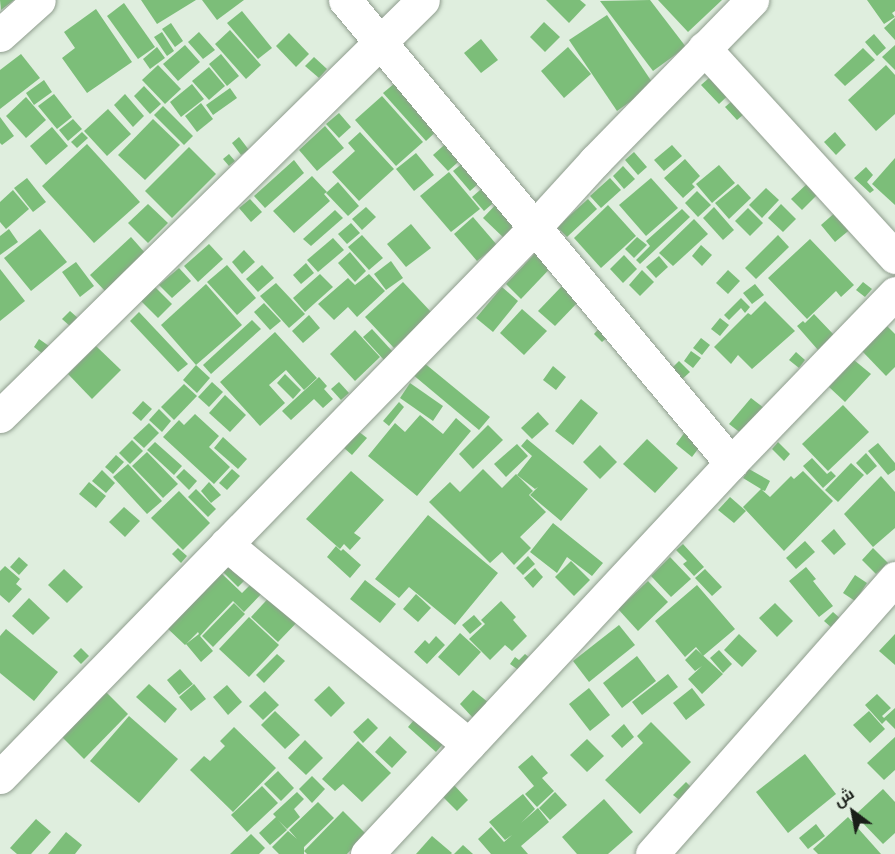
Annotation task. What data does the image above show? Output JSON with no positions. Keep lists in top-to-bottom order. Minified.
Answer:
{"north":"top left"}
